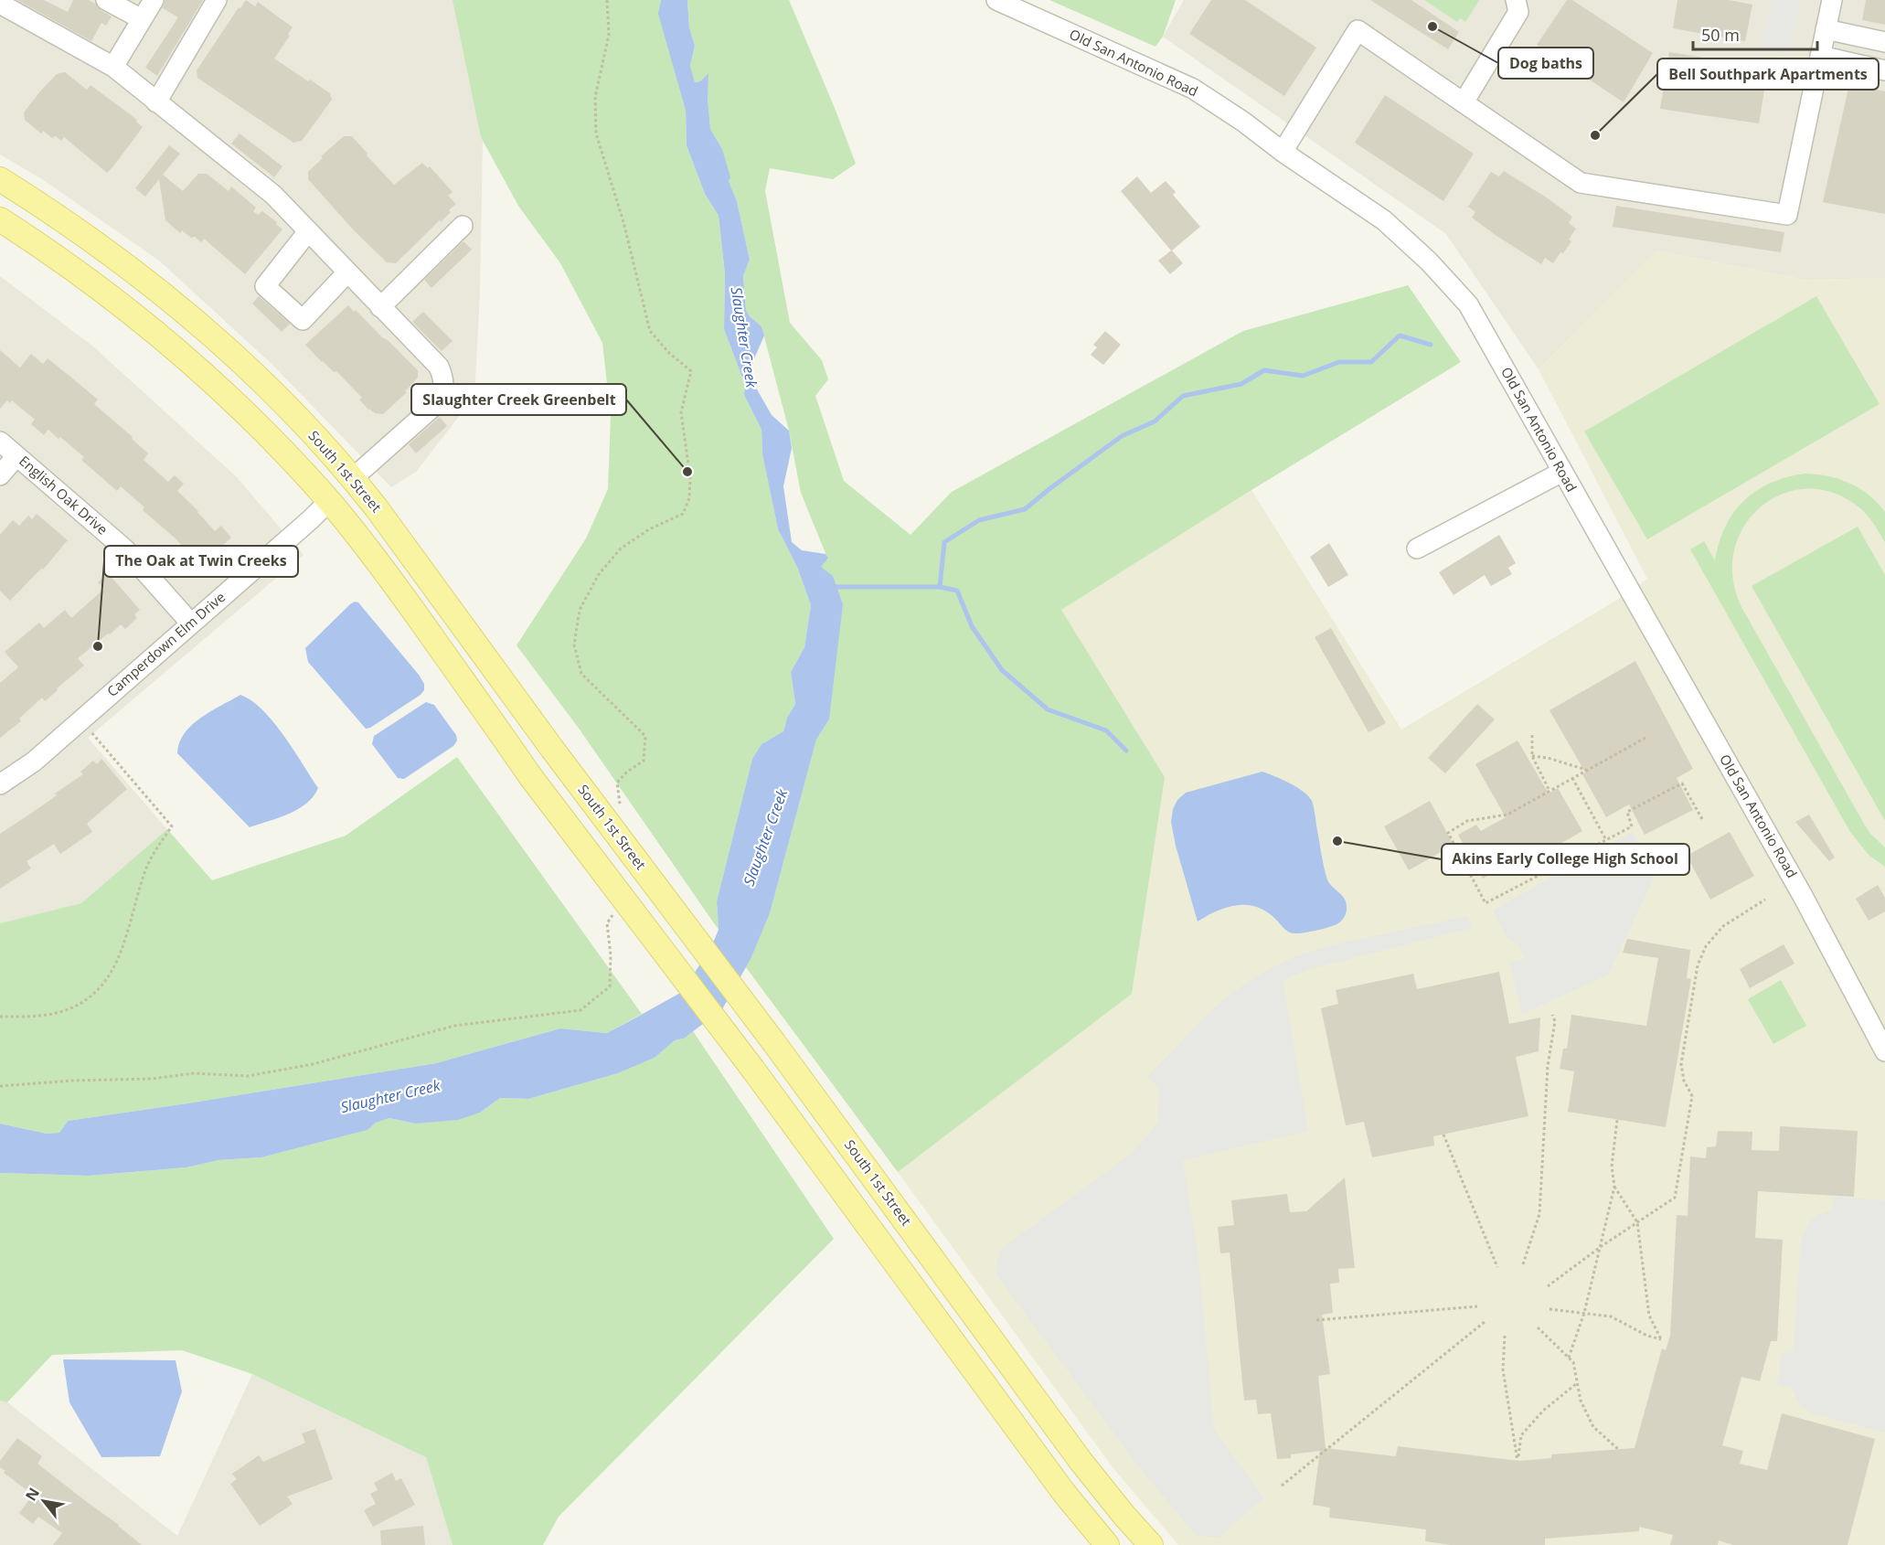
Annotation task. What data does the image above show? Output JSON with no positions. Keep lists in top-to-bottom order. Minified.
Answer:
{"streets":{"main road":["South 1st Street"],"street":["Old San Antonio Road","English Oak Drive","Camperdown Elm Drive"]},"crossings":[["English Oak Drive","Camperdown Elm Drive"]],"water":["Slaughter Creek"],"places":["Dog baths","Bell Southpark Apartments","Slaughter Creek Greenbelt","The Oak at Twin Creeks","Akins Early College High School"],"scale_bar":"50 m","north":"top left"}
